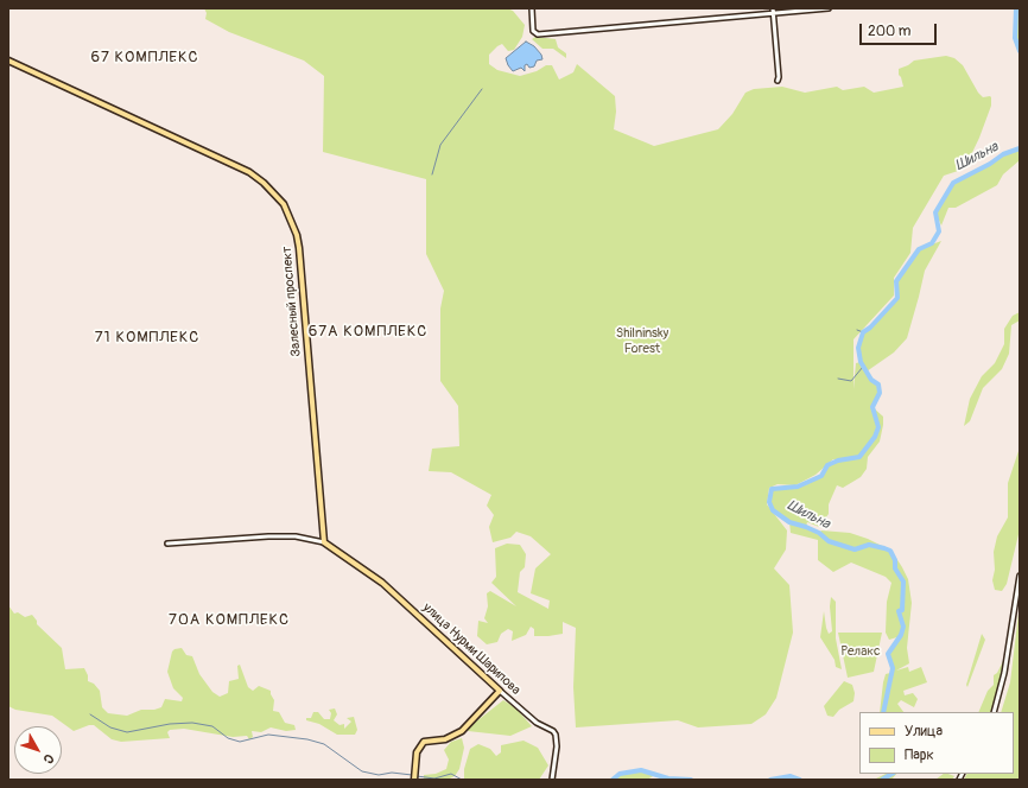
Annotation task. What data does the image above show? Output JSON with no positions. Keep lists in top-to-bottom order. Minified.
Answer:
{"streets":{"main road":["Залесный проспект","улица Нурми Шарипова"]},"crossings":[["Залесный проспект","улица Нурми Шарипова"]],"districts":["67 КОМПЛЕКС","67А КОМПЛЕКС","71 КОМПЛЕКС","70А КОМПЛЕКС"],"water":["Шильна"],"parks":["Shilninsky Forest","Релакс"],"legend":["Улица","Парк"],"scale_bar":"200 m","north":"bottom right"}
